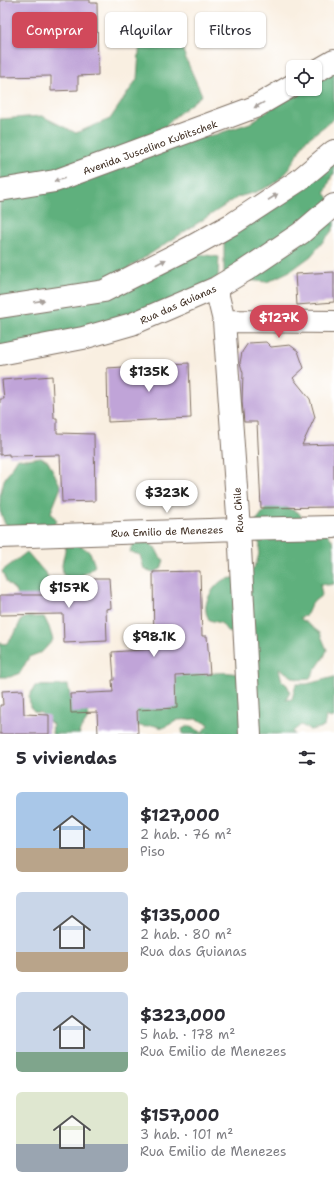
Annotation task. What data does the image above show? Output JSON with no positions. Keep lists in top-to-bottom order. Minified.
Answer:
{"streets":{"street":["Avenida Juscelino Kubitschek","Rua das Guianas","Rua Chile","Rua Emilio de Menezes"]},"crossings":[["Rua das Guianas","Rua Chile"],["Rua Chile","Rua Emilio de Menezes"]],"page":{"chip":["Comprar","Alquilar","Filtros"],"price":["$127K","$135K","$323K","$157K","$98.1K"],"heading":"5 viviendas","list":[{"name":"$127,000","note":"2 hab. · 76 m² · Piso"},{"name":"$135,000","note":"2 hab. · 80 m² · Rua das Guianas"},{"name":"$323,000","note":"5 hab. · 178 m² · Rua Emilio de Menezes"},{"name":"$157,000","note":"3 hab. · 101 m² · Rua Emilio de Menezes"}]}}
